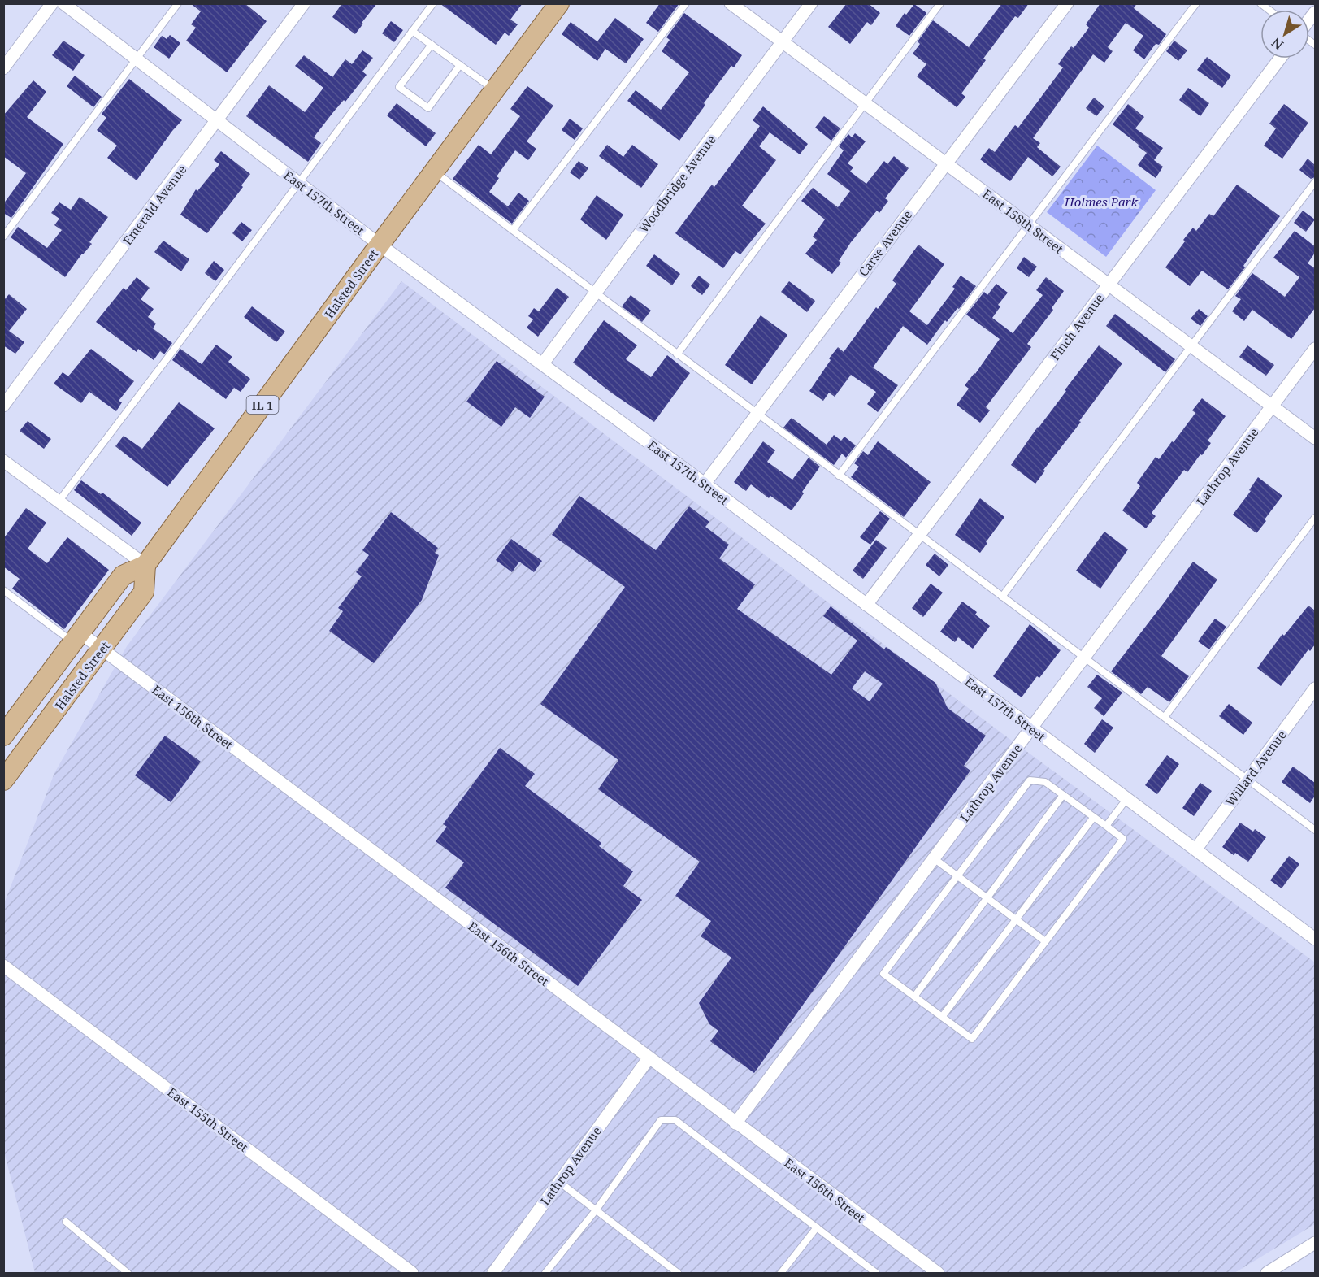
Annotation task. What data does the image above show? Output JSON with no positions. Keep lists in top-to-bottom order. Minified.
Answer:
{"streets":{"main road":["Halsted Street","IL 1"],"street":["Woodbridge Avenue","East 157th Street","Emerald Avenue","East 158th Street","Carse Avenue","Finch Avenue","Lathrop Avenue","East 156th Street","Willard Avenue","East 155th Street"]},"crossings":[["Woodbridge Avenue","East 157th Street"],["Woodbridge Avenue","East 158th Street"],["East 157th Street","Emerald Avenue"],["East 157th Street","Carse Avenue"],["East 157th Street","Halsted Street"],["East 157th Street","Finch Avenue"],["East 157th Street","Lathrop Avenue"],["East 157th Street","Willard Avenue"],["East 158th Street","Carse Avenue"],["East 158th Street","Finch Avenue"],["East 158th Street","Lathrop Avenue"],["Halsted Street","East 156th Street"],["Lathrop Avenue","East 156th Street"]],"parks":["Holmes Park"],"north":"bottom left"}
